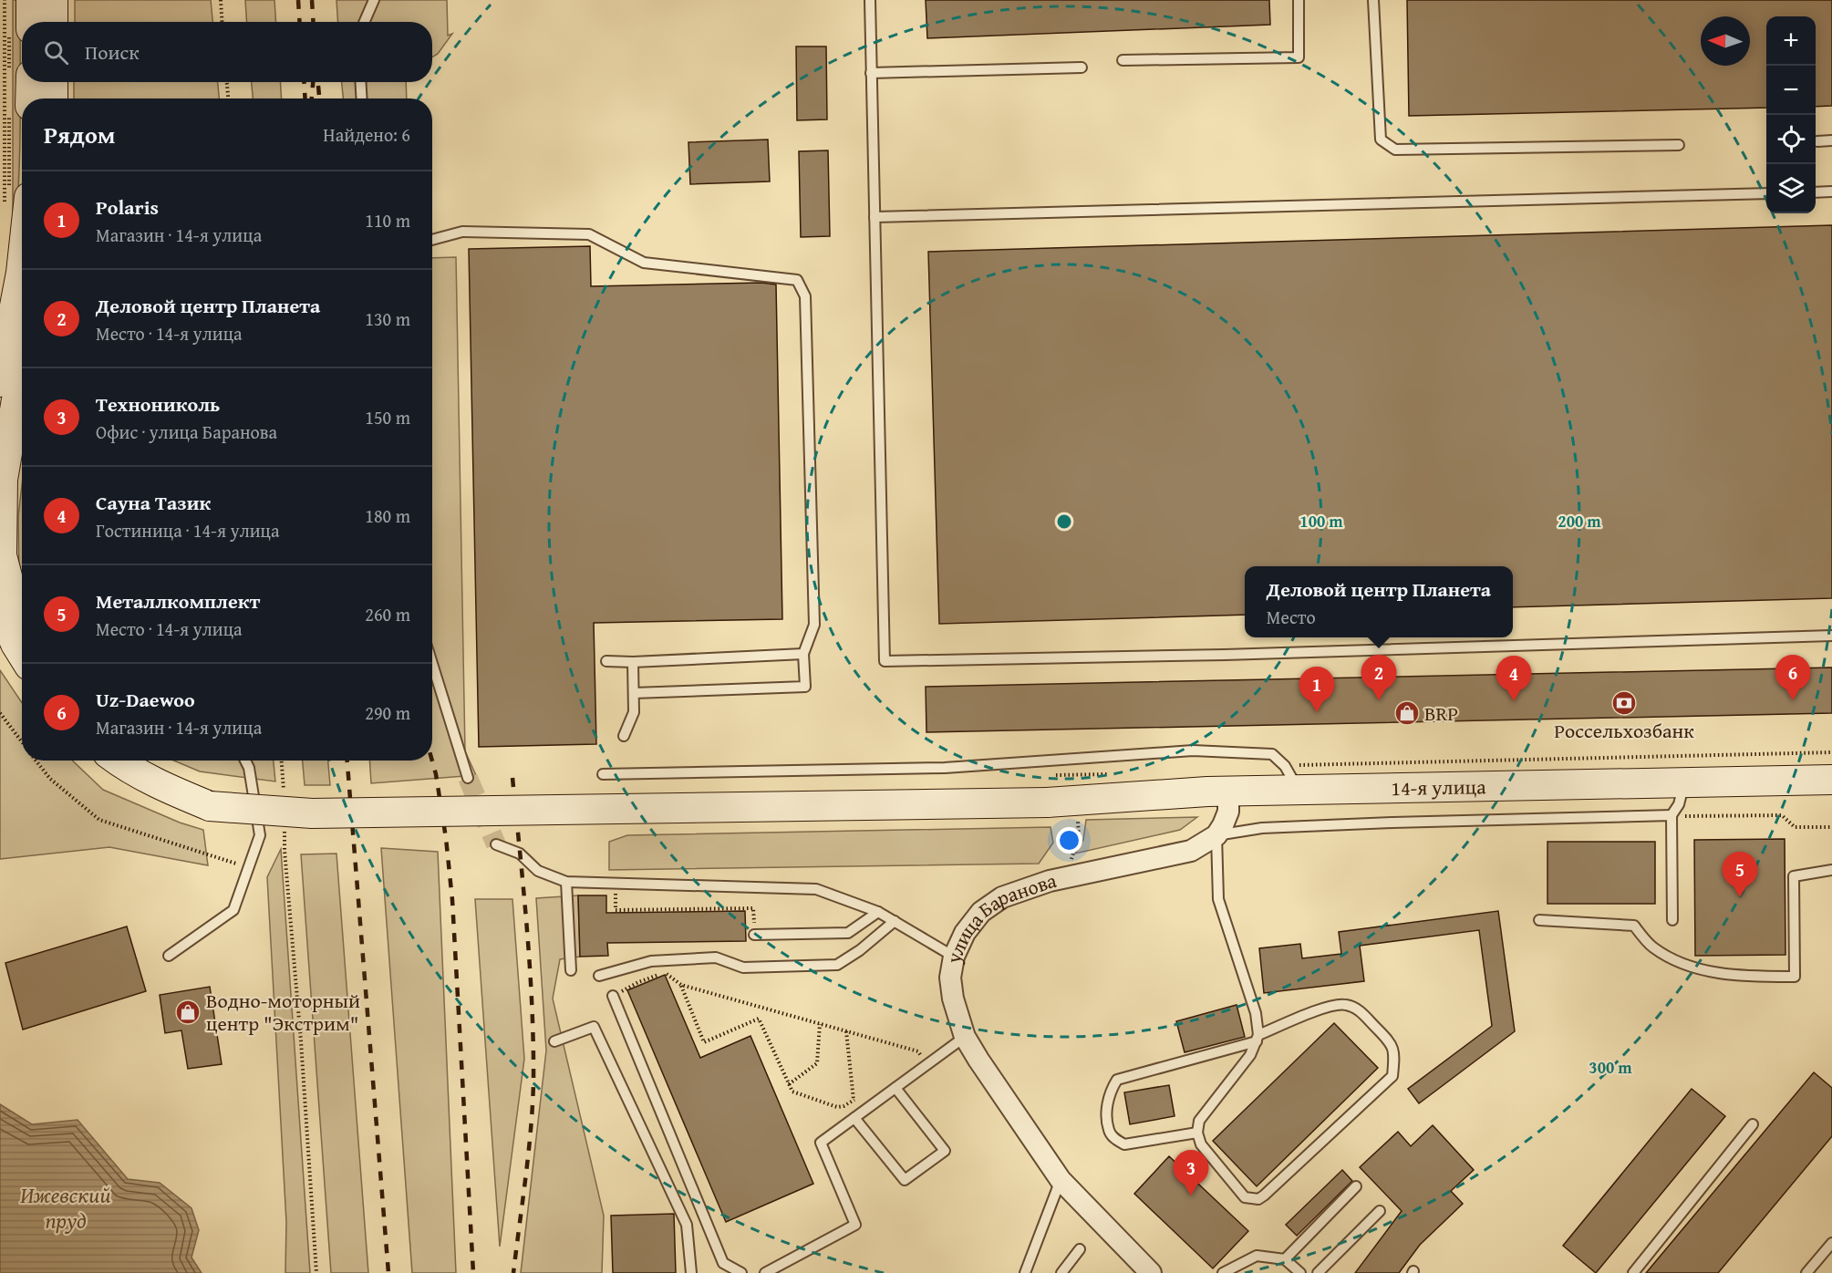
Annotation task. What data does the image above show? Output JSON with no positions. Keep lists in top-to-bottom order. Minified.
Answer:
{"streets":{"main road":["14-я улица"],"street":["улица Баранова"]},"water":["Ижевский пруд"],"places":{"bank":["Россельхозбанк"],"shop":["BRP","Водно-моторный центр \"Экстрим\""]},"north":"left","page":{"map_buttons":["+","−"],"search":"Поиск","heading":["Рядом","Найдено: 6"],"list":[{"mark":"1","name":"Polaris","note":"Магазин · 14-я улица","value":"110 m"},{"mark":"2","name":"Деловой центр Планета","note":"Место · 14-я улица","value":"130 m"},{"mark":"3","name":"Технониколь","note":"Офис · улица Баранова","value":"150 m"},{"mark":"4","name":"Сауна Тазик","note":"Гостиница · 14-я улица","value":"180 m"},{"mark":"5","name":"Металлкомплект","note":"Место · 14-я улица","value":"260 m"},{"mark":"6","name":"Uz-Daewoo","note":"Магазин · 14-я улица","value":"290 m"}],"popup":["Деловой центр Планета","Место"],"pins":["2","6","4","1","5","3"]},"rings":["100 m","200 m","300 m"]}
